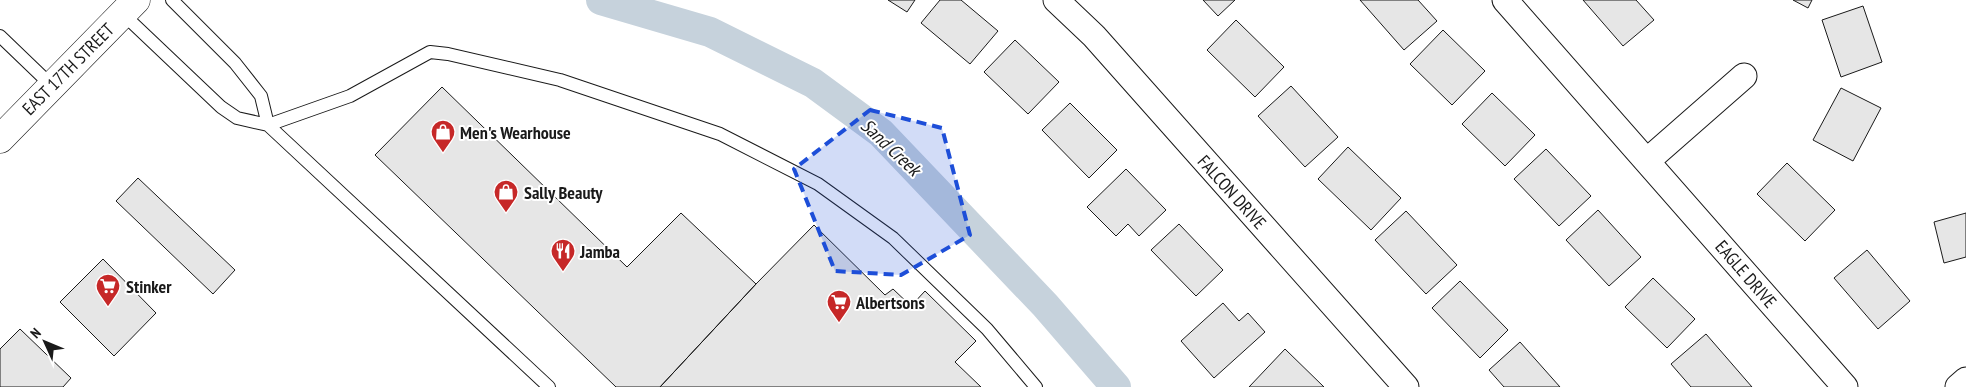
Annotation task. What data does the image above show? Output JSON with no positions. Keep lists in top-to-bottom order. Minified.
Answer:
{"streets":{"main road":["EAST 17TH STREET"],"street":["FALCON DRIVE","EAGLE DRIVE"]},"water":["Sand Creek"],"places":{"shop":["Men's Wearhouse","Sally Beauty"],"restaurant":["Jamba"],"supermarket":["Stinker","Albertsons"]},"north":"top left"}
